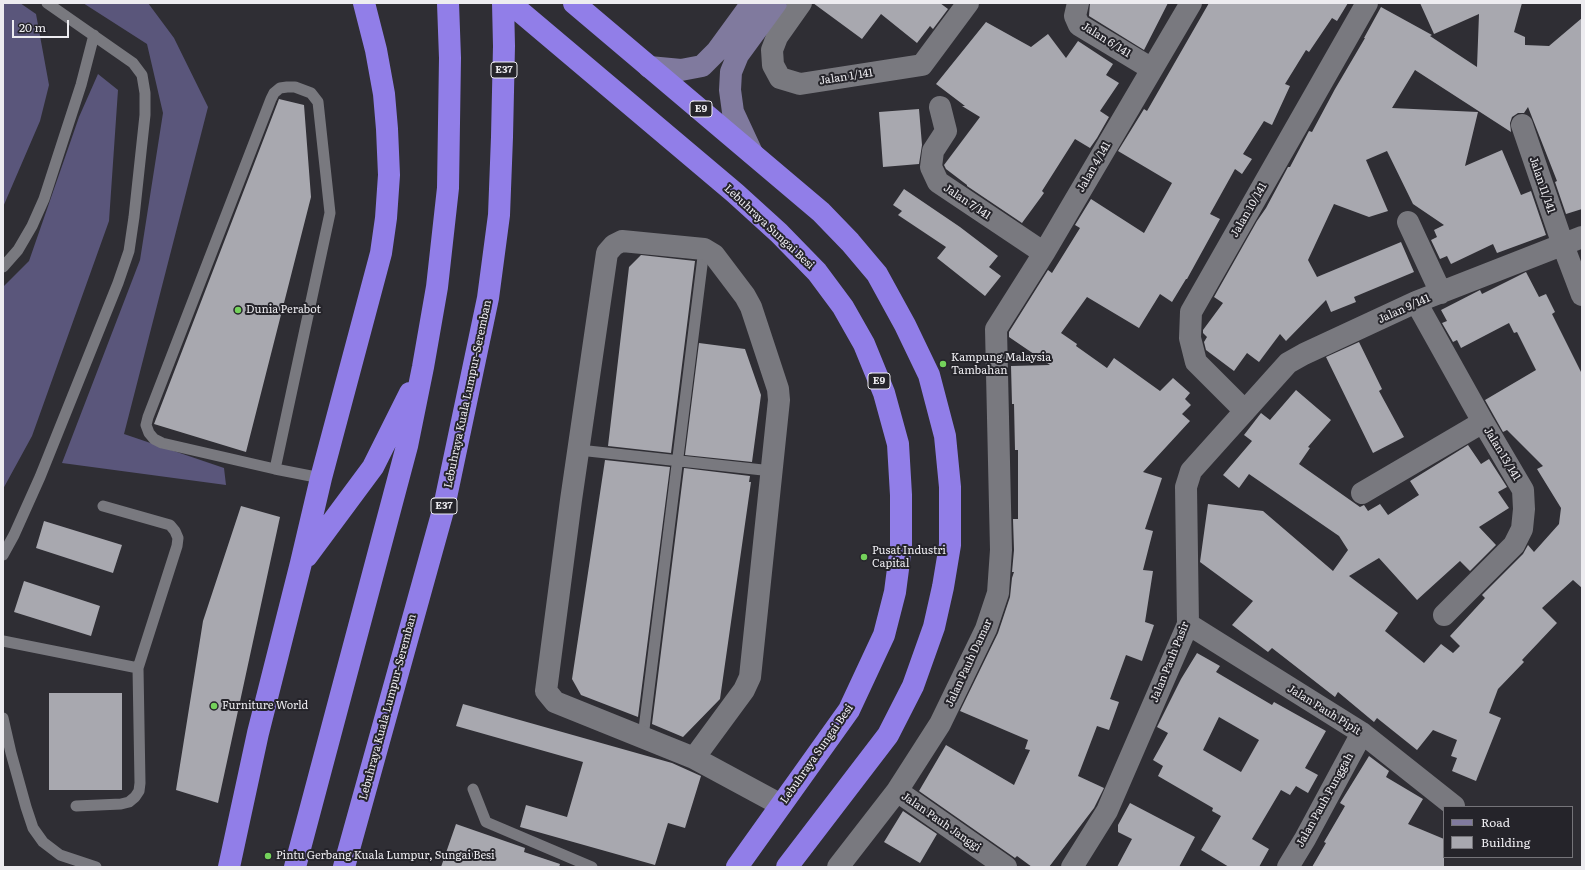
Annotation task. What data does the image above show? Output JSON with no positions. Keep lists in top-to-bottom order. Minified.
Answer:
{"streets":{"highway":["E37","E9","Lebuhraya Sungai Besi","Lebuhraya Kuala Lumpur–Seremban"],"street":["Jalan 6/141","Jalan 1/141","Jalan 4/141","Jalan 11/141","Jalan 7/141","Jalan 10/141","Jalan 9/141","Jalan 13/141","Jalan Pauh Pasir","Jalan Pauh Damar","Jalan Pauh Pipit","Jalan Pauh Punggah","Jalan Pauh Janggi"]},"crossings":[["Jalan 6/141","Jalan 4/141"],["Jalan 4/141","Jalan 7/141"],["Jalan 4/141","Jalan Pauh Damar"],["Jalan 11/141","Jalan 9/141"],["Jalan 10/141","Jalan 9/141"],["Jalan 10/141","Jalan Pauh Pasir"],["Jalan 9/141","Jalan 13/141"],["Jalan 9/141","Jalan Pauh Pasir"],["Jalan Pauh Pasir","Jalan Pauh Pipit"],["Jalan Pauh Damar","Jalan Pauh Janggi"],["Jalan Pauh Pipit","Jalan Pauh Punggah"]],"places":["Dunia Perabot","Kampung Malaysia Tambahan","Pusat Industri Capital","Furniture World","Pintu Gerbang Kuala Lumpur, Sungai Besi"],"legend":["Road","Building"],"scale_bar":"20 m"}
